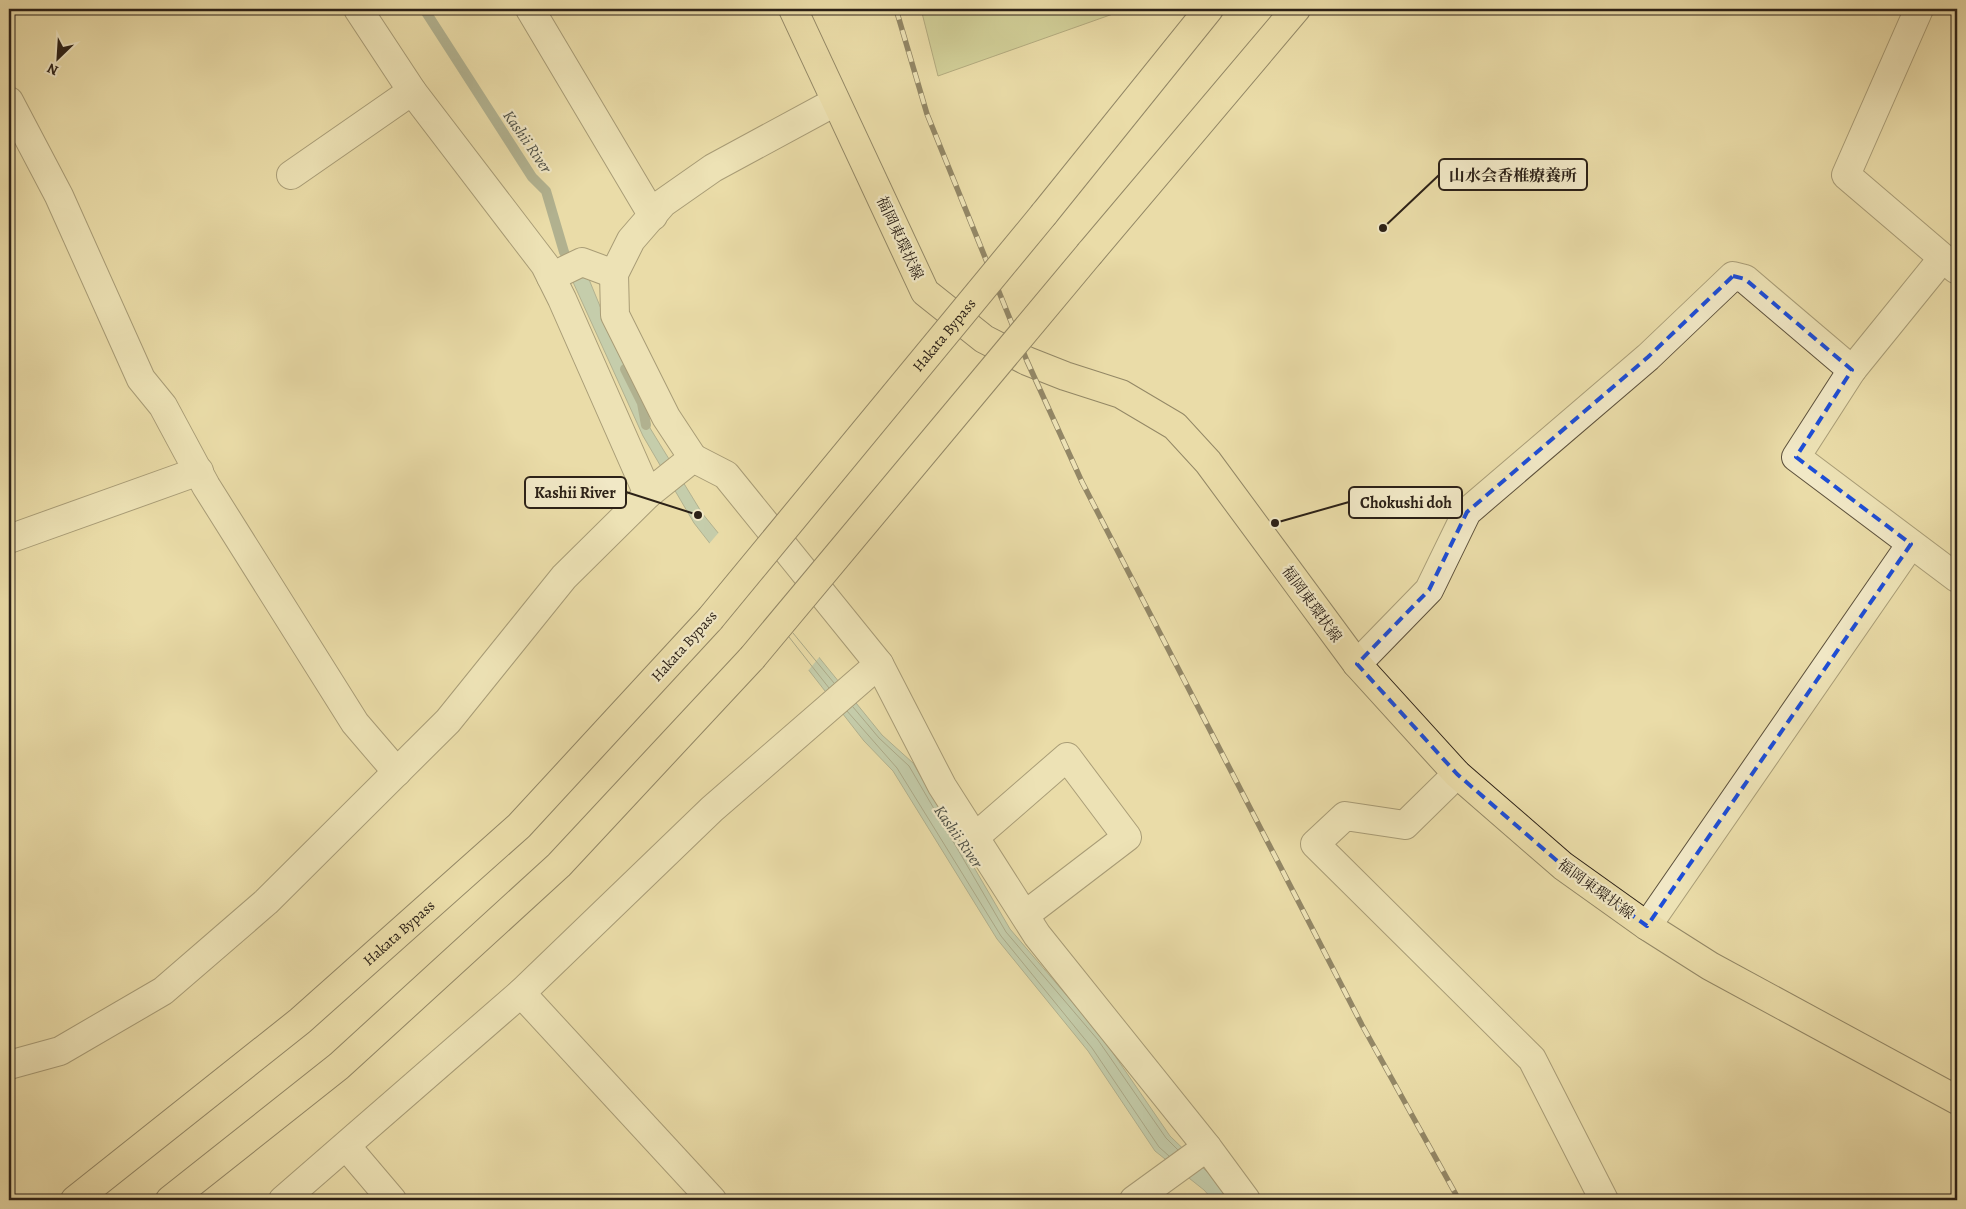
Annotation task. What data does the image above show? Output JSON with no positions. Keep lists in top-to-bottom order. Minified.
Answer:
{"streets":{"main road":["福岡東環状線","Hakata Bypass"]},"water":["Kashii River"],"places":["山水会香椎療養所","Kashii River","Chokushi doh"],"north":"bottom left"}
